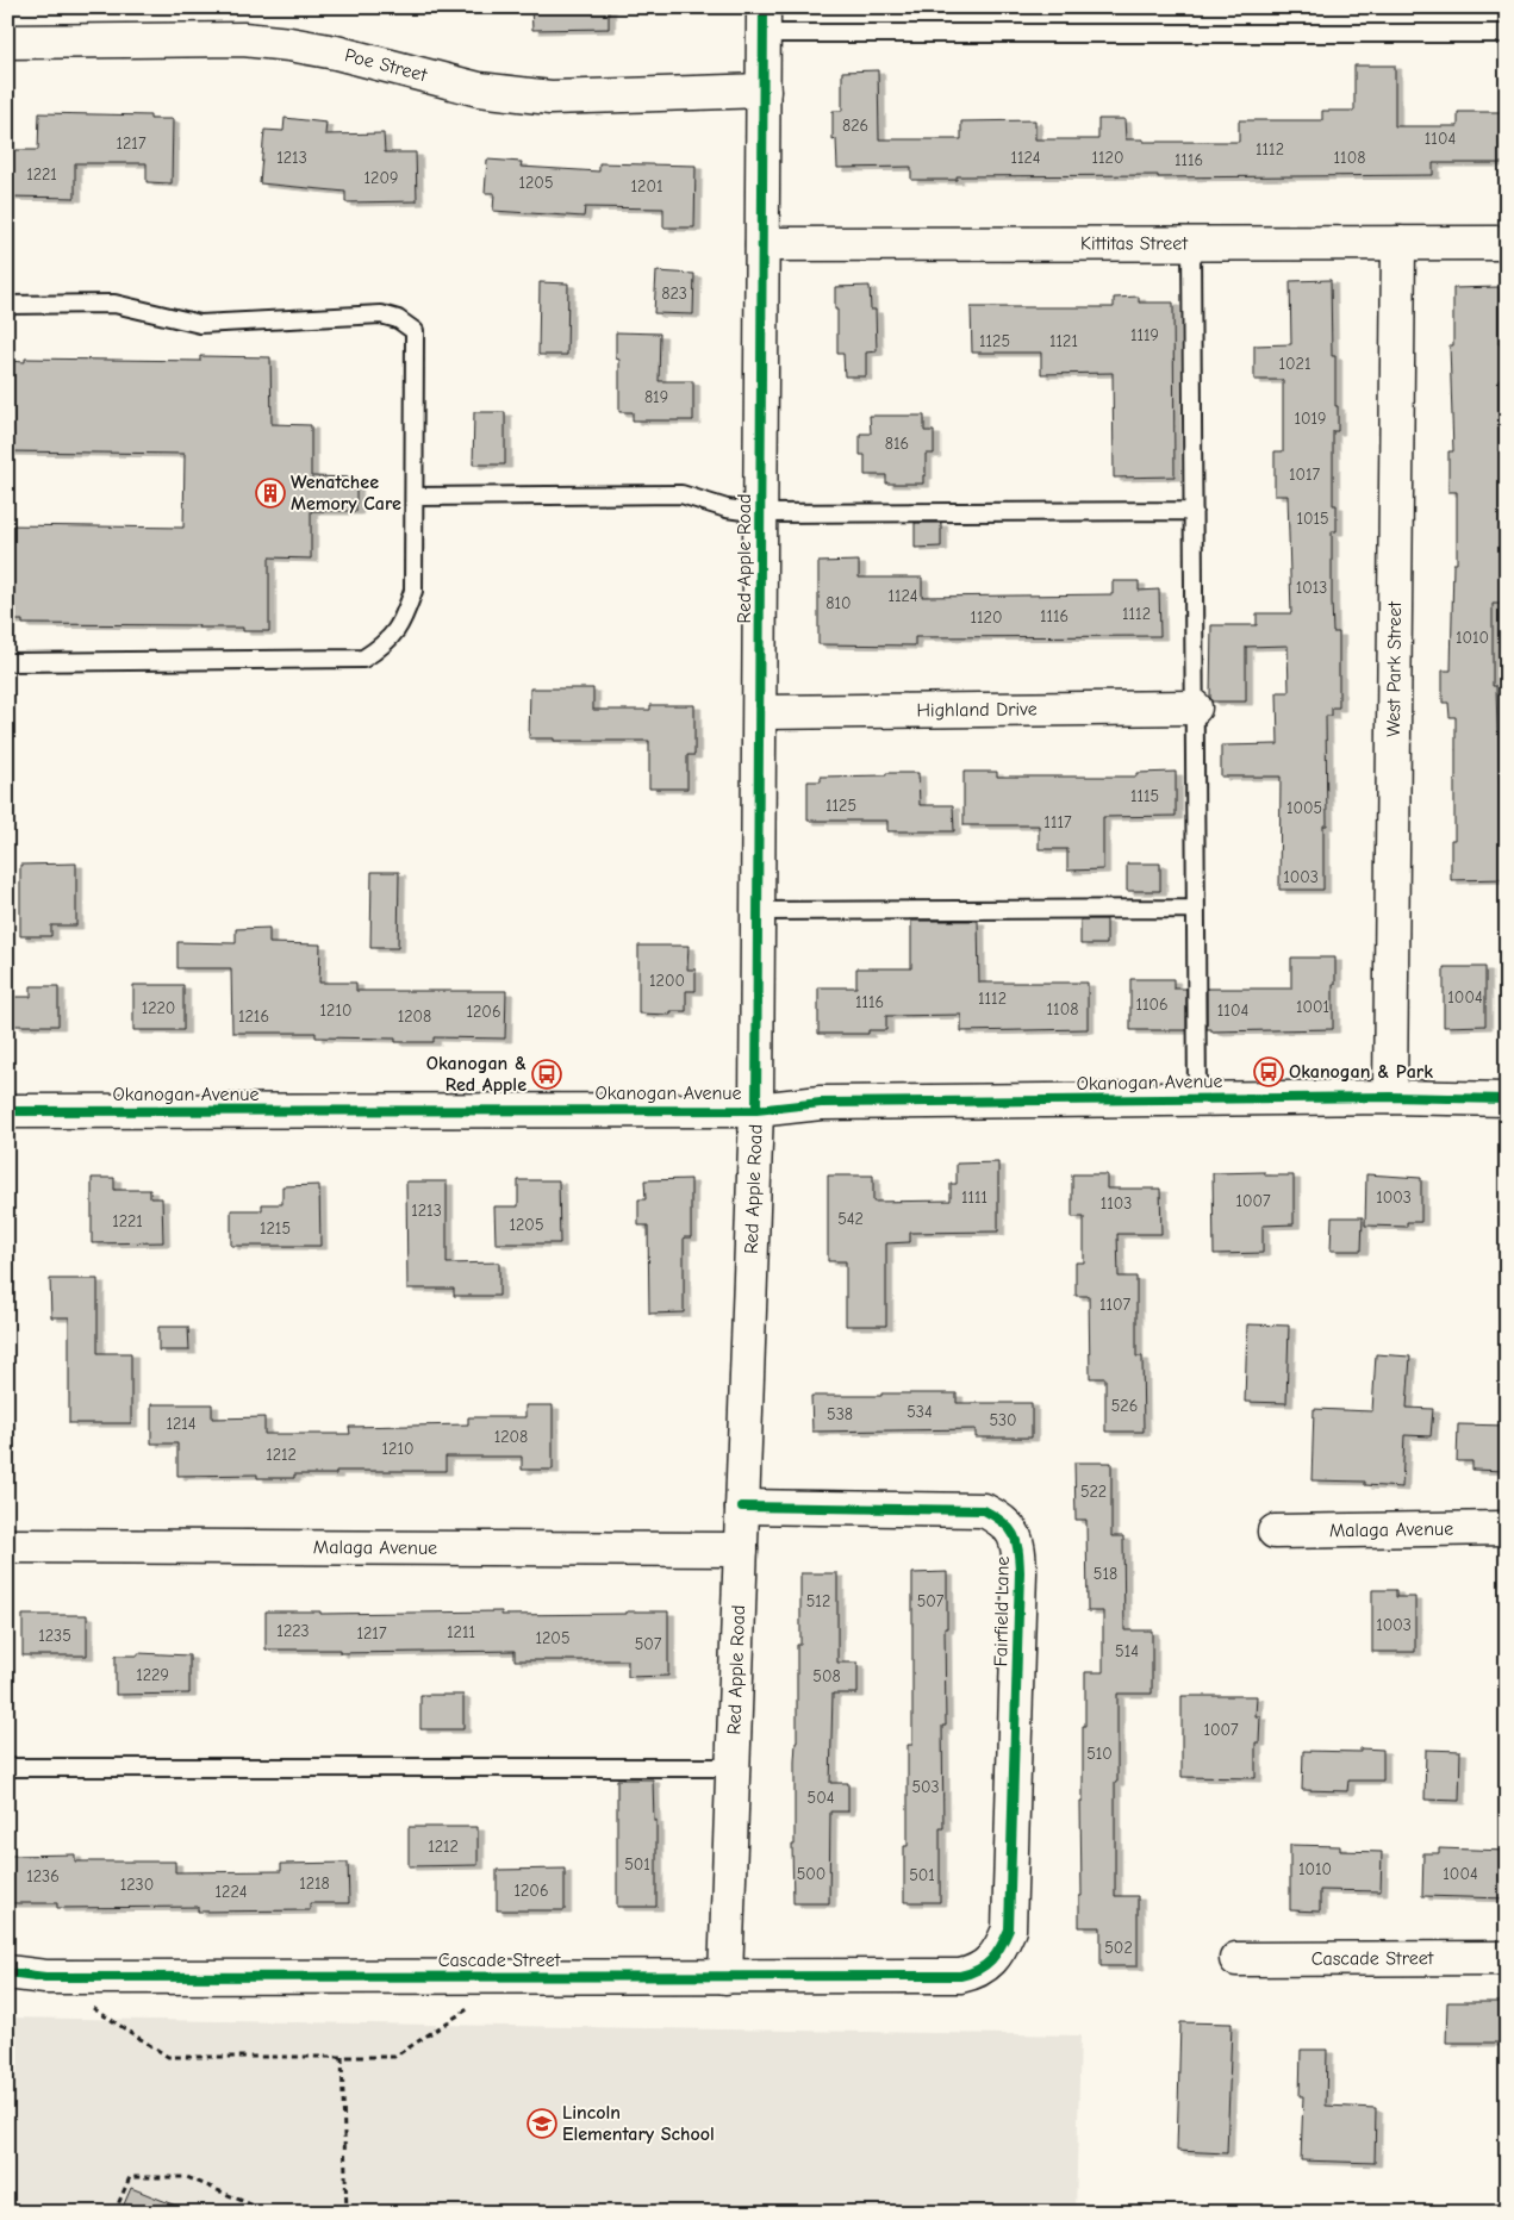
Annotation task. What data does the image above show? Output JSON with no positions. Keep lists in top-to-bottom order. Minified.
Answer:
{"streets":{"street":["Poe Street","Kittitas Street","Red Apple Road","West Park Street","Highland Drive","Okanogan Avenue","Malaga Avenue","Fairfield Lane","Cascade Street"]},"crossings":[["Poe Street","Red Apple Road"],["Kittitas Street","Red Apple Road"],["Kittitas Street","West Park Street"],["Red Apple Road","Highland Drive"],["Red Apple Road","Okanogan Avenue"],["Red Apple Road","Malaga Avenue"],["Red Apple Road","Fairfield Lane"],["Red Apple Road","Cascade Street"],["West Park Street","Okanogan Avenue"],["Fairfield Lane","Cascade Street"]],"places":{"building":["Wenatchee Memory Care"],"bus stop":["Okanogan & Park","Okanogan & Red Apple"],"school or university":["Lincoln Elementary School"]},"house_numbers":["826","1104","1217","1112","1213","1124","1120","1108","1116","1221","1209","1205","1201","823","1119","1125","1121","1021","819","1019","816","1017","1015","1013","1124","810","1112","1116","1120","1010","1115","1125","1005","1117","1003","1200","1004","1112","1116","1106","1001","1220","1108","1210","1104","1206","1216","1208","1111","1003","1007","1103","1213","542","1221","1205","1215","1107","526","534","538","530","1214","1208","1210","1212","522","518","512","507","1003","1223","1211","1217","1235","1205","507","514","1229","508","1007","510","503","504","1212","501","1010","500","1004","501","1236","1218","1230","1206","1224","502"]}
